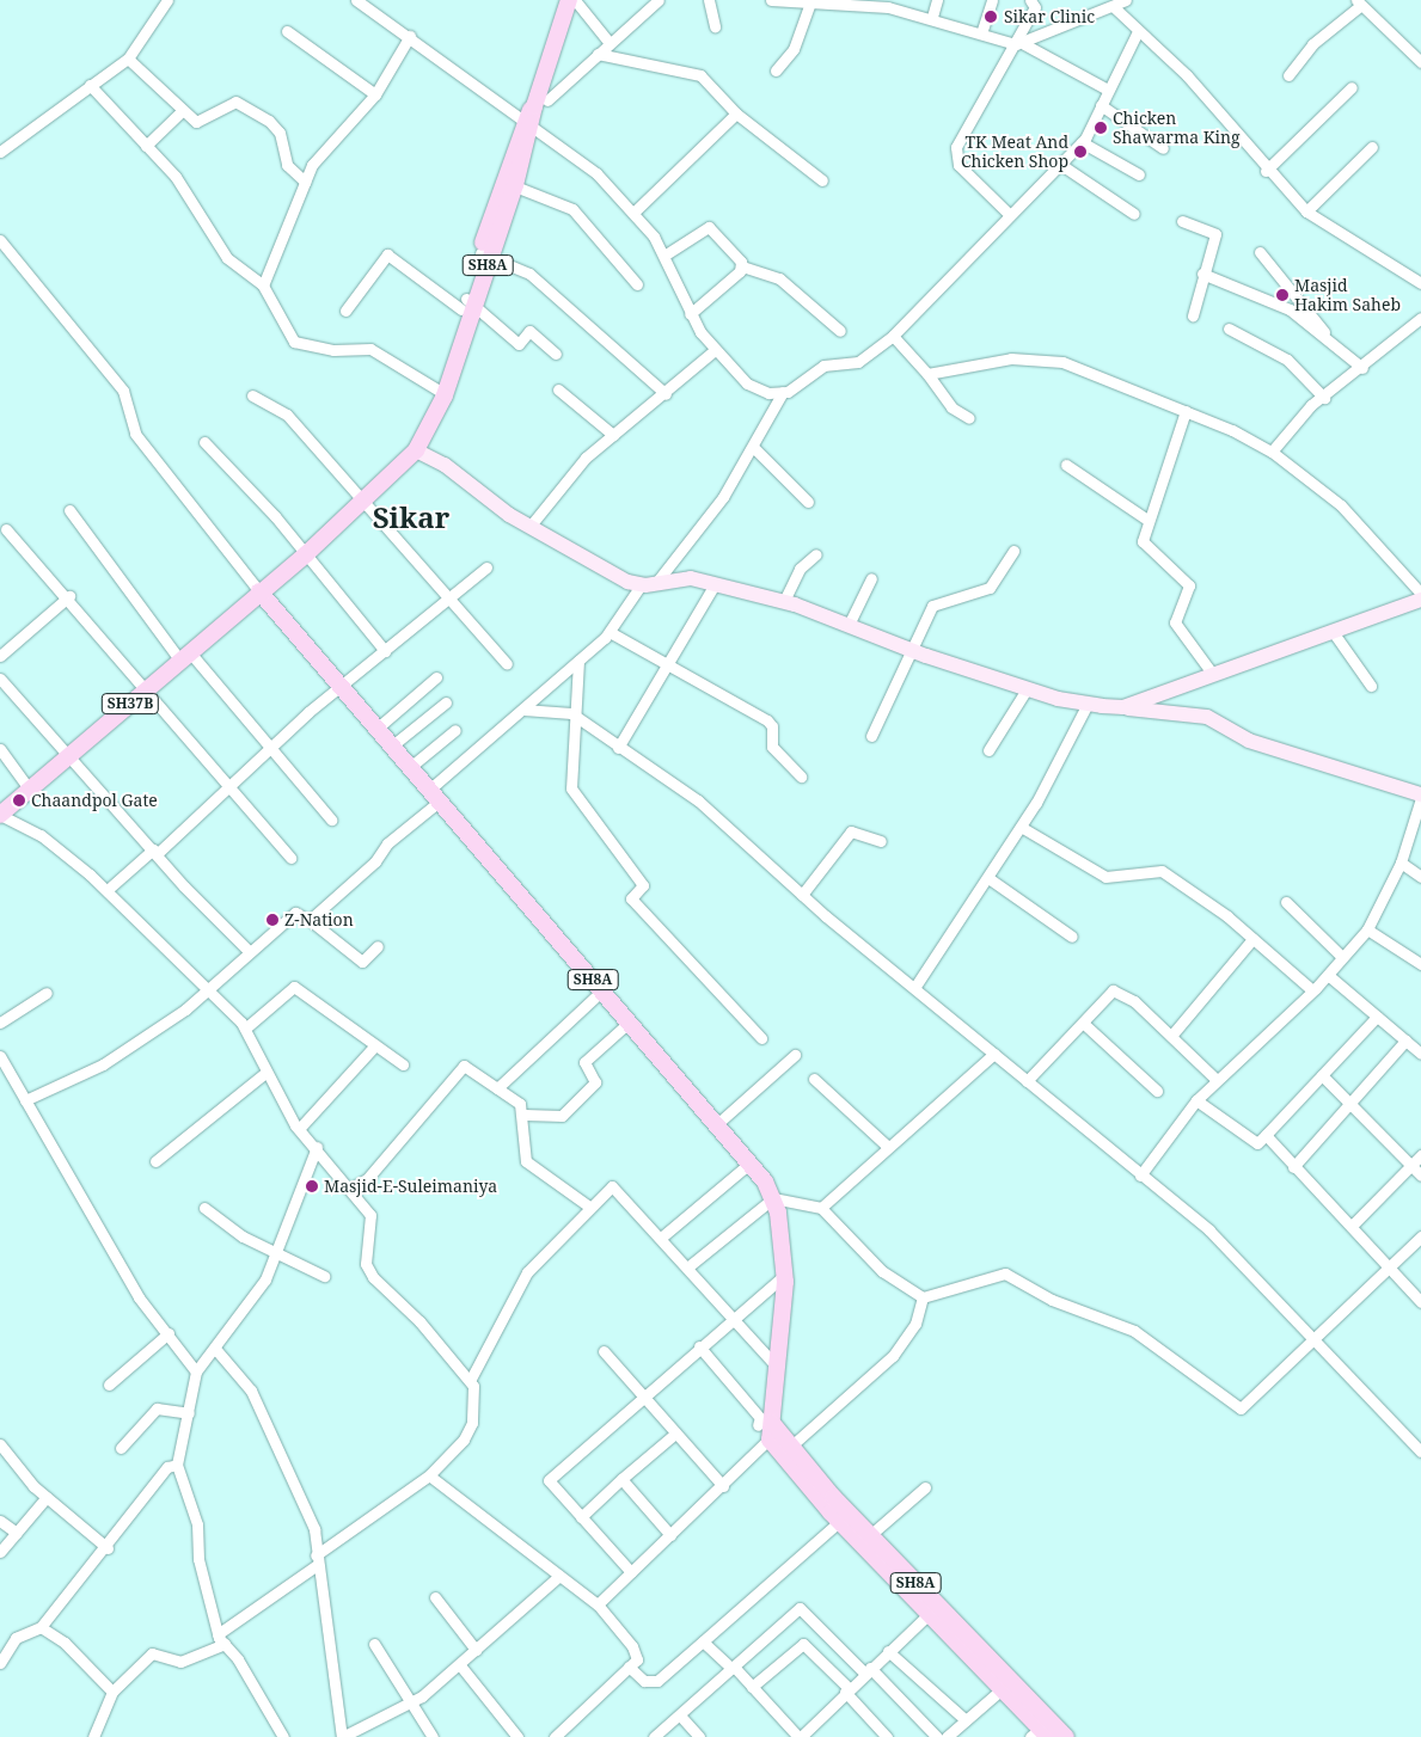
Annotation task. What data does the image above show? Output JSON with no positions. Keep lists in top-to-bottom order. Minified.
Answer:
{"streets":{"main road":["SH8A","SH37B"]},"crossings":[["SH8A","SH37B"]],"districts":["Sikar"],"places":["Sikar Clinic","Chicken Shawarma King","TK Meat And Chicken Shop","Masjid Hakim Saheb","Chaandpol Gate","Z-Nation","Masjid-E-Suleimaniya"]}
